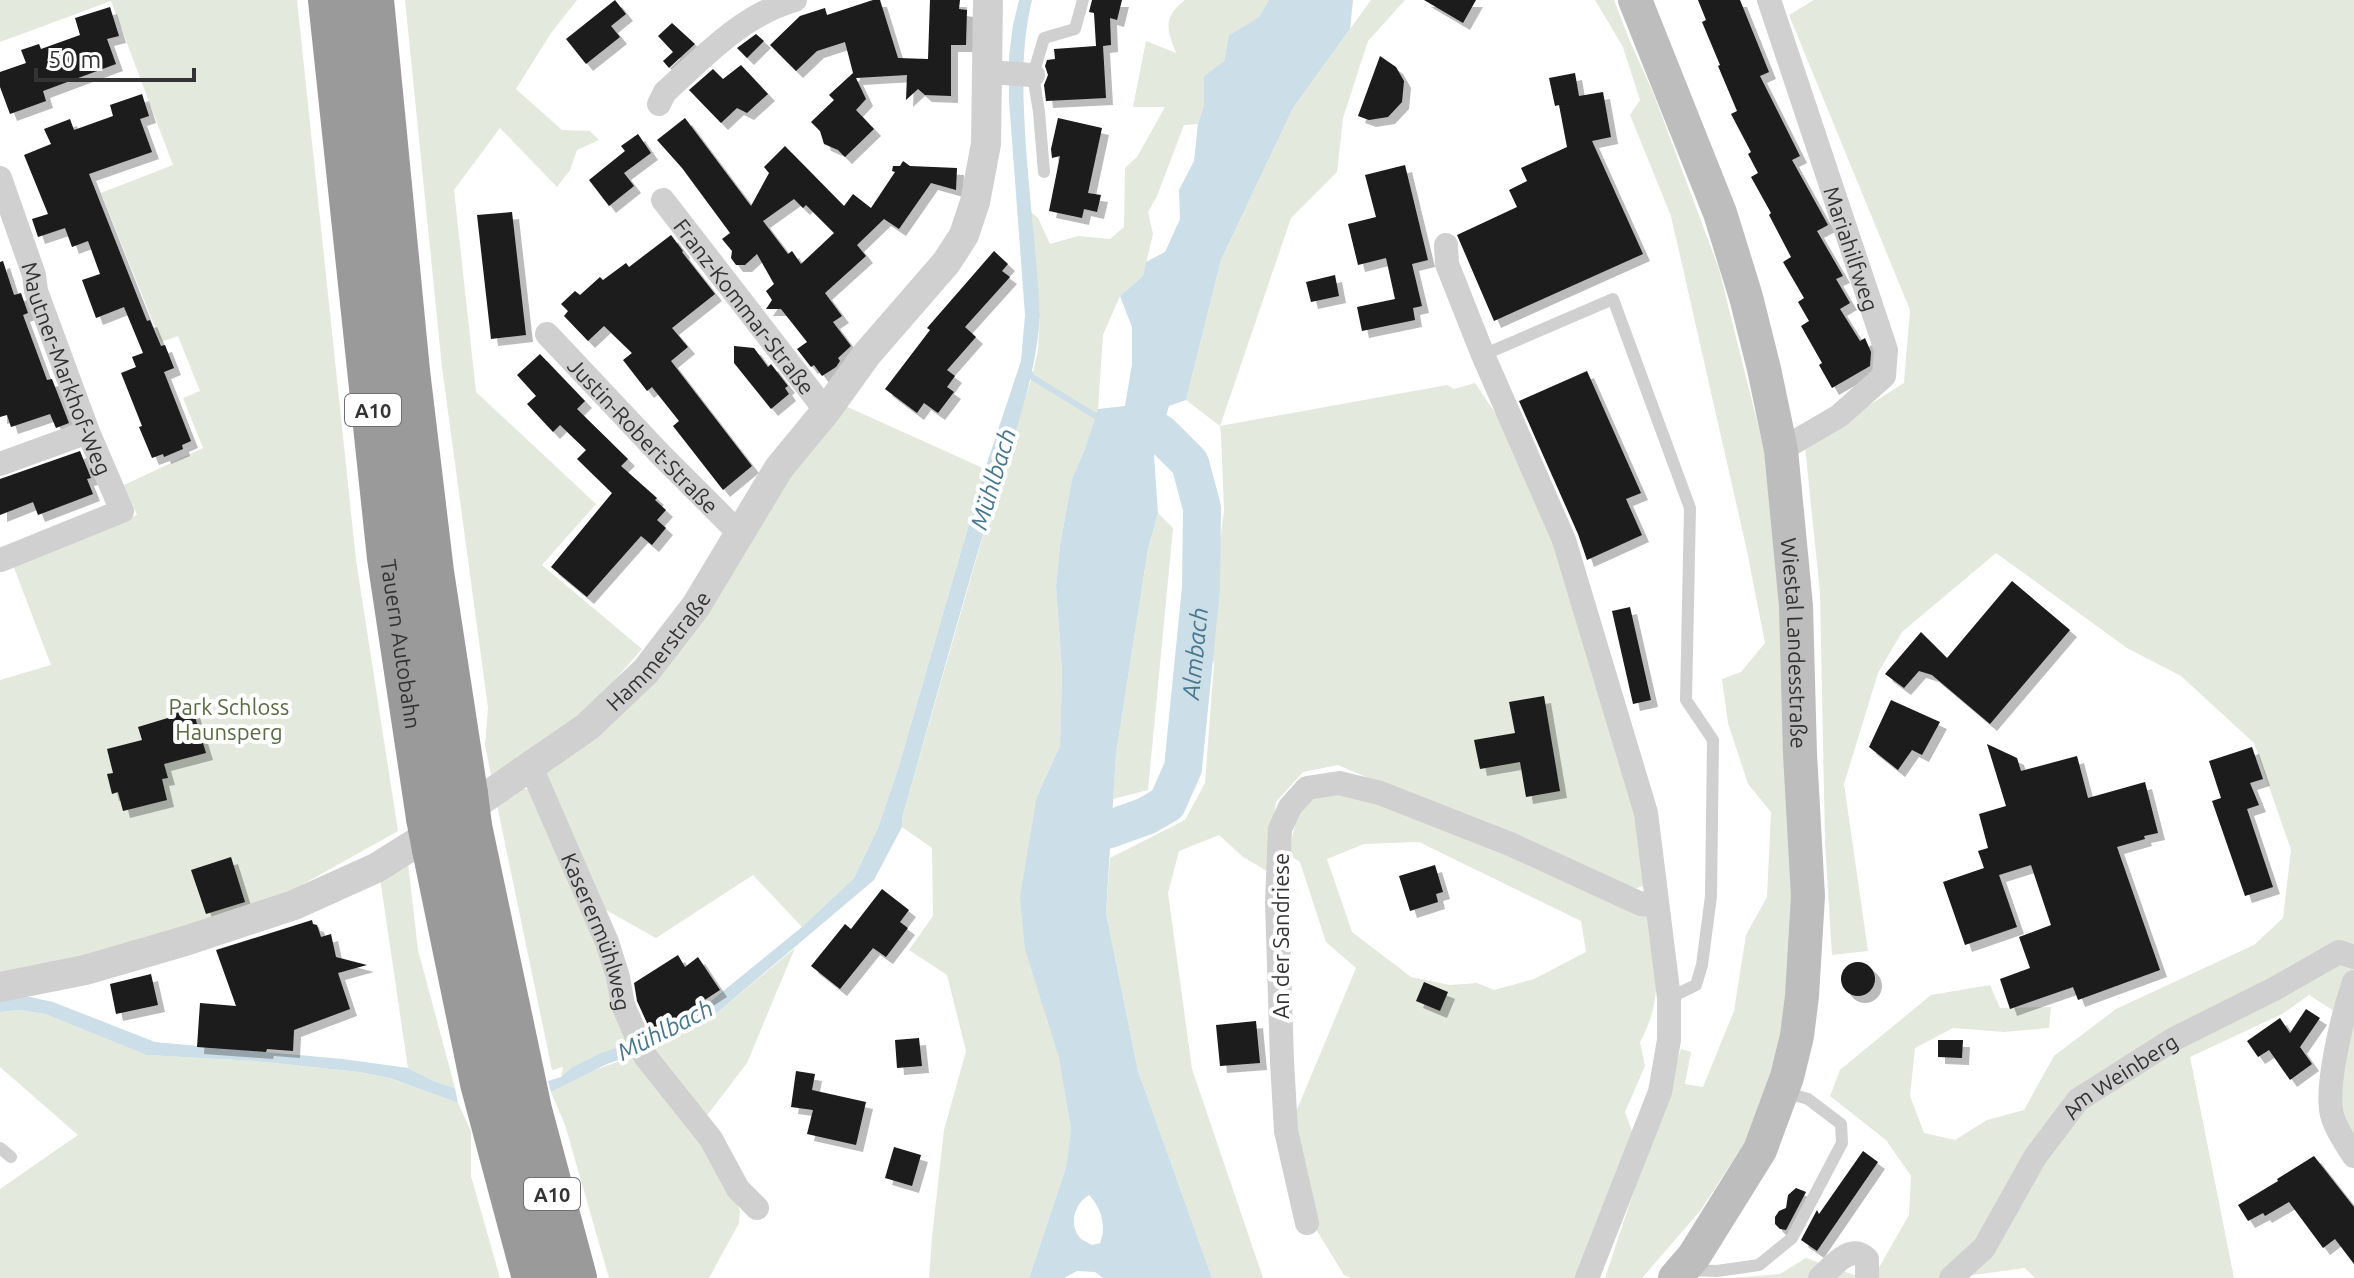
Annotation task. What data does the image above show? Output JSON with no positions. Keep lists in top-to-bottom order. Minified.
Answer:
{"streets":{"highway":["A10","Tauern Autobahn"],"main road":["Wiestal Landesstraße"],"street":["Mariahilfweg","Franz-Kommar-Straße","Mautner-Markhof-Weg","Justin-Robert-Straße","Hammerstraße","Kaserermühlweg","An der Sandriese","Am Weinberg"]},"crossings":[["Mariahilfweg","Wiestal Landesstraße"],["Franz-Kommar-Straße","Hammerstraße"],["Justin-Robert-Straße","Hammerstraße"],["Hammerstraße","Kaserermühlweg"]],"water":["Mühlbach","Almbach"],"parks":["Park Schloss Haunsperg"],"scale_bar":"50 m"}
